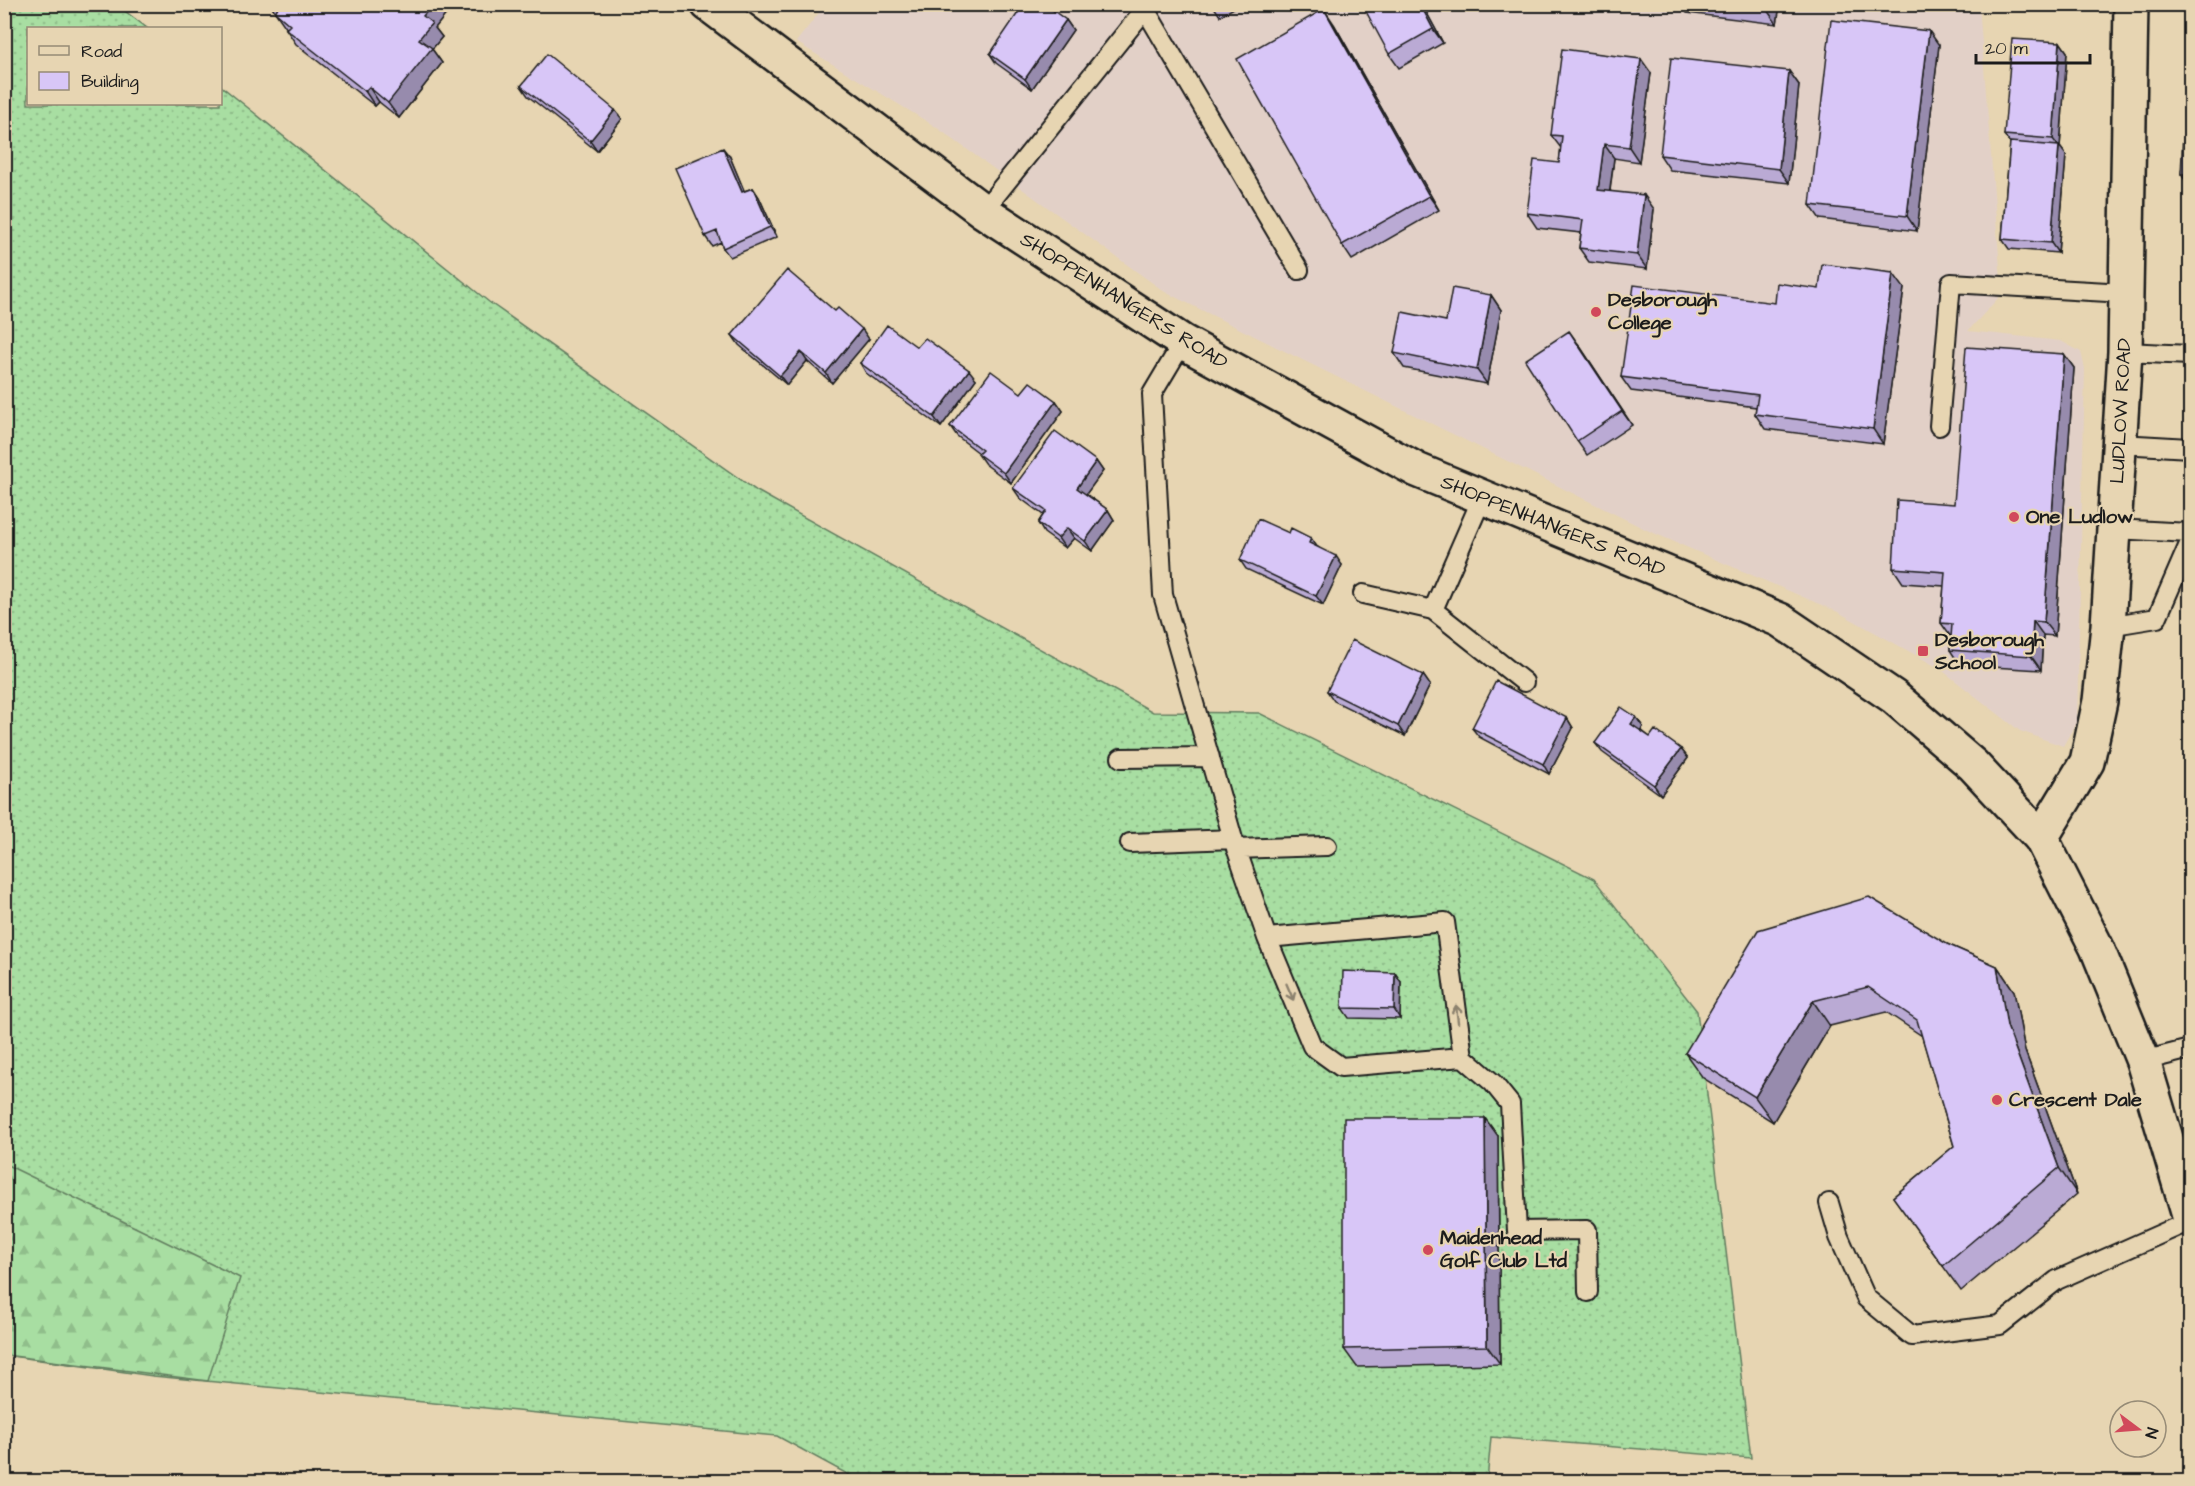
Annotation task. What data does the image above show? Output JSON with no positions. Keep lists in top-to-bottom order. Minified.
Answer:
{"streets":{"street":["SHOPPENHANGERS ROAD","LUDLOW ROAD"]},"crossings":[["SHOPPENHANGERS ROAD","LUDLOW ROAD"]],"places":{"other":["Desborough College","One Ludlow","Crescent Dale","Maidenhead Golf Club Ltd"],"transit":["Desborough School"]},"legend":["Road","Building"],"scale_bar":"20 m","north":"right"}
